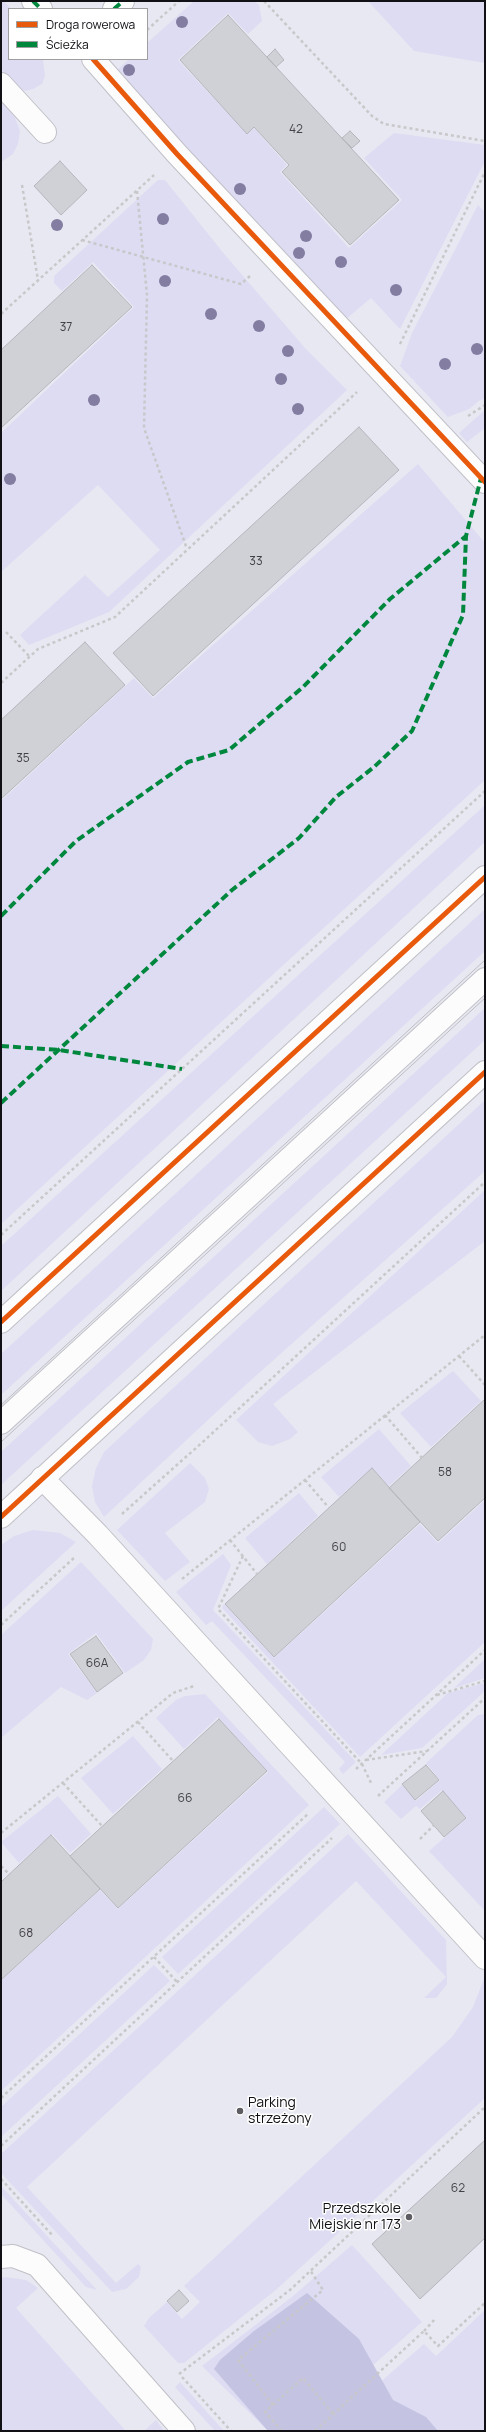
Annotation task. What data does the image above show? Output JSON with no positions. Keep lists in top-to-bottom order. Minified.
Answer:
{"places":["Parking strzeżony","Przedszkole Miejskie nr 173"],"house_numbers":["42","37","33","35","58","60","66A","66","68","62"],"legend":["Droga rowerowa","Ścieżka"]}
